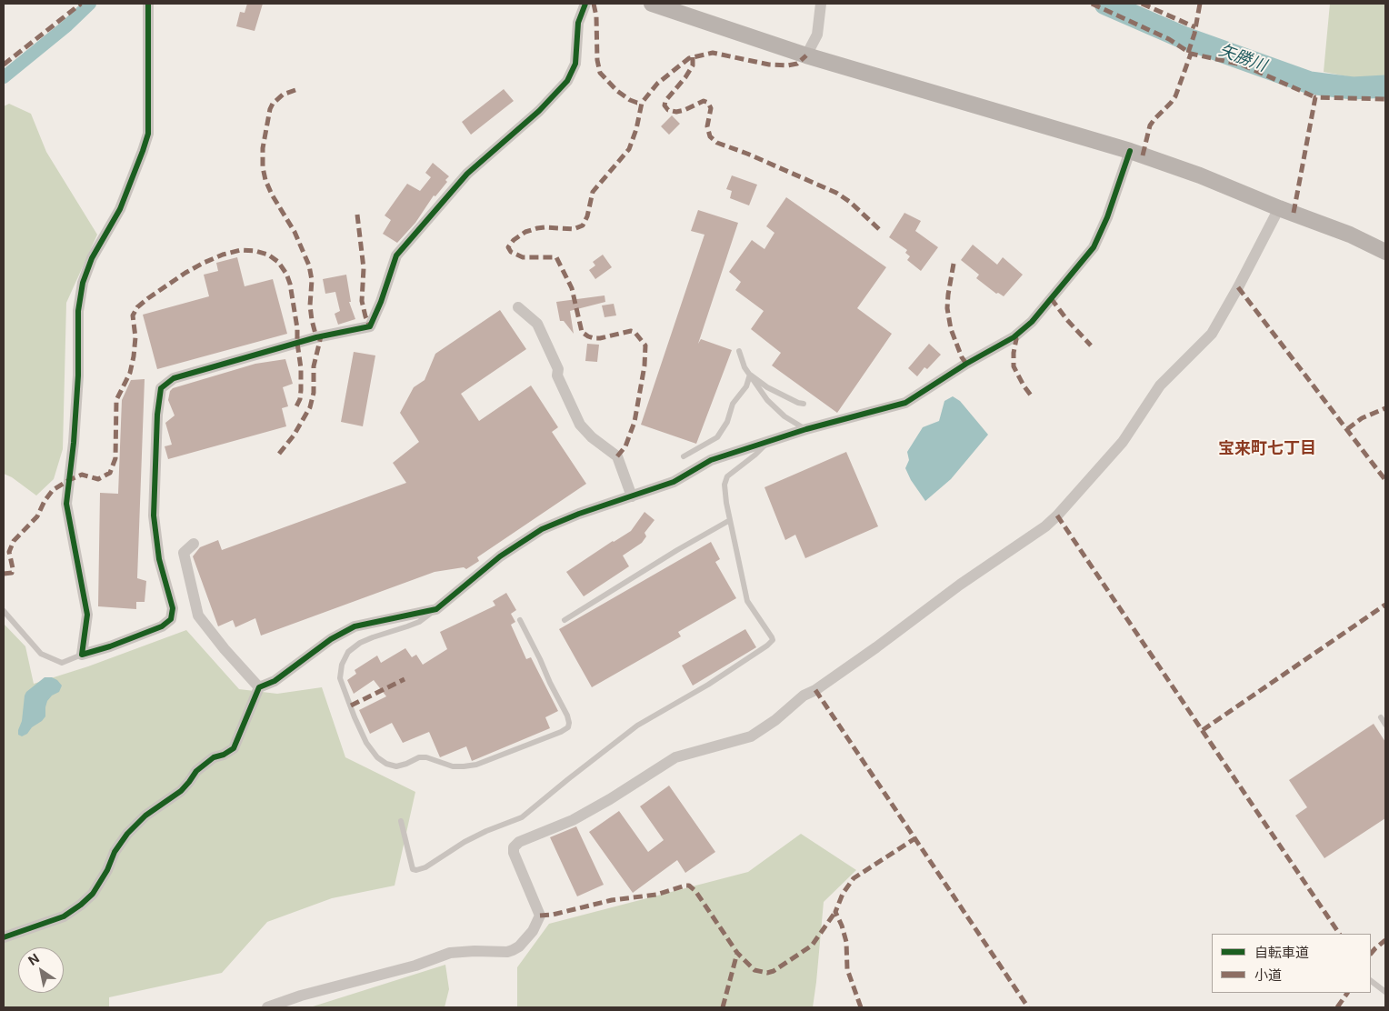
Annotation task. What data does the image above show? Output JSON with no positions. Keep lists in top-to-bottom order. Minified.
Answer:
{"districts":["宝来町七丁目"],"water":["矢勝川"],"legend":["自転車道","小道"],"north":"top left"}
